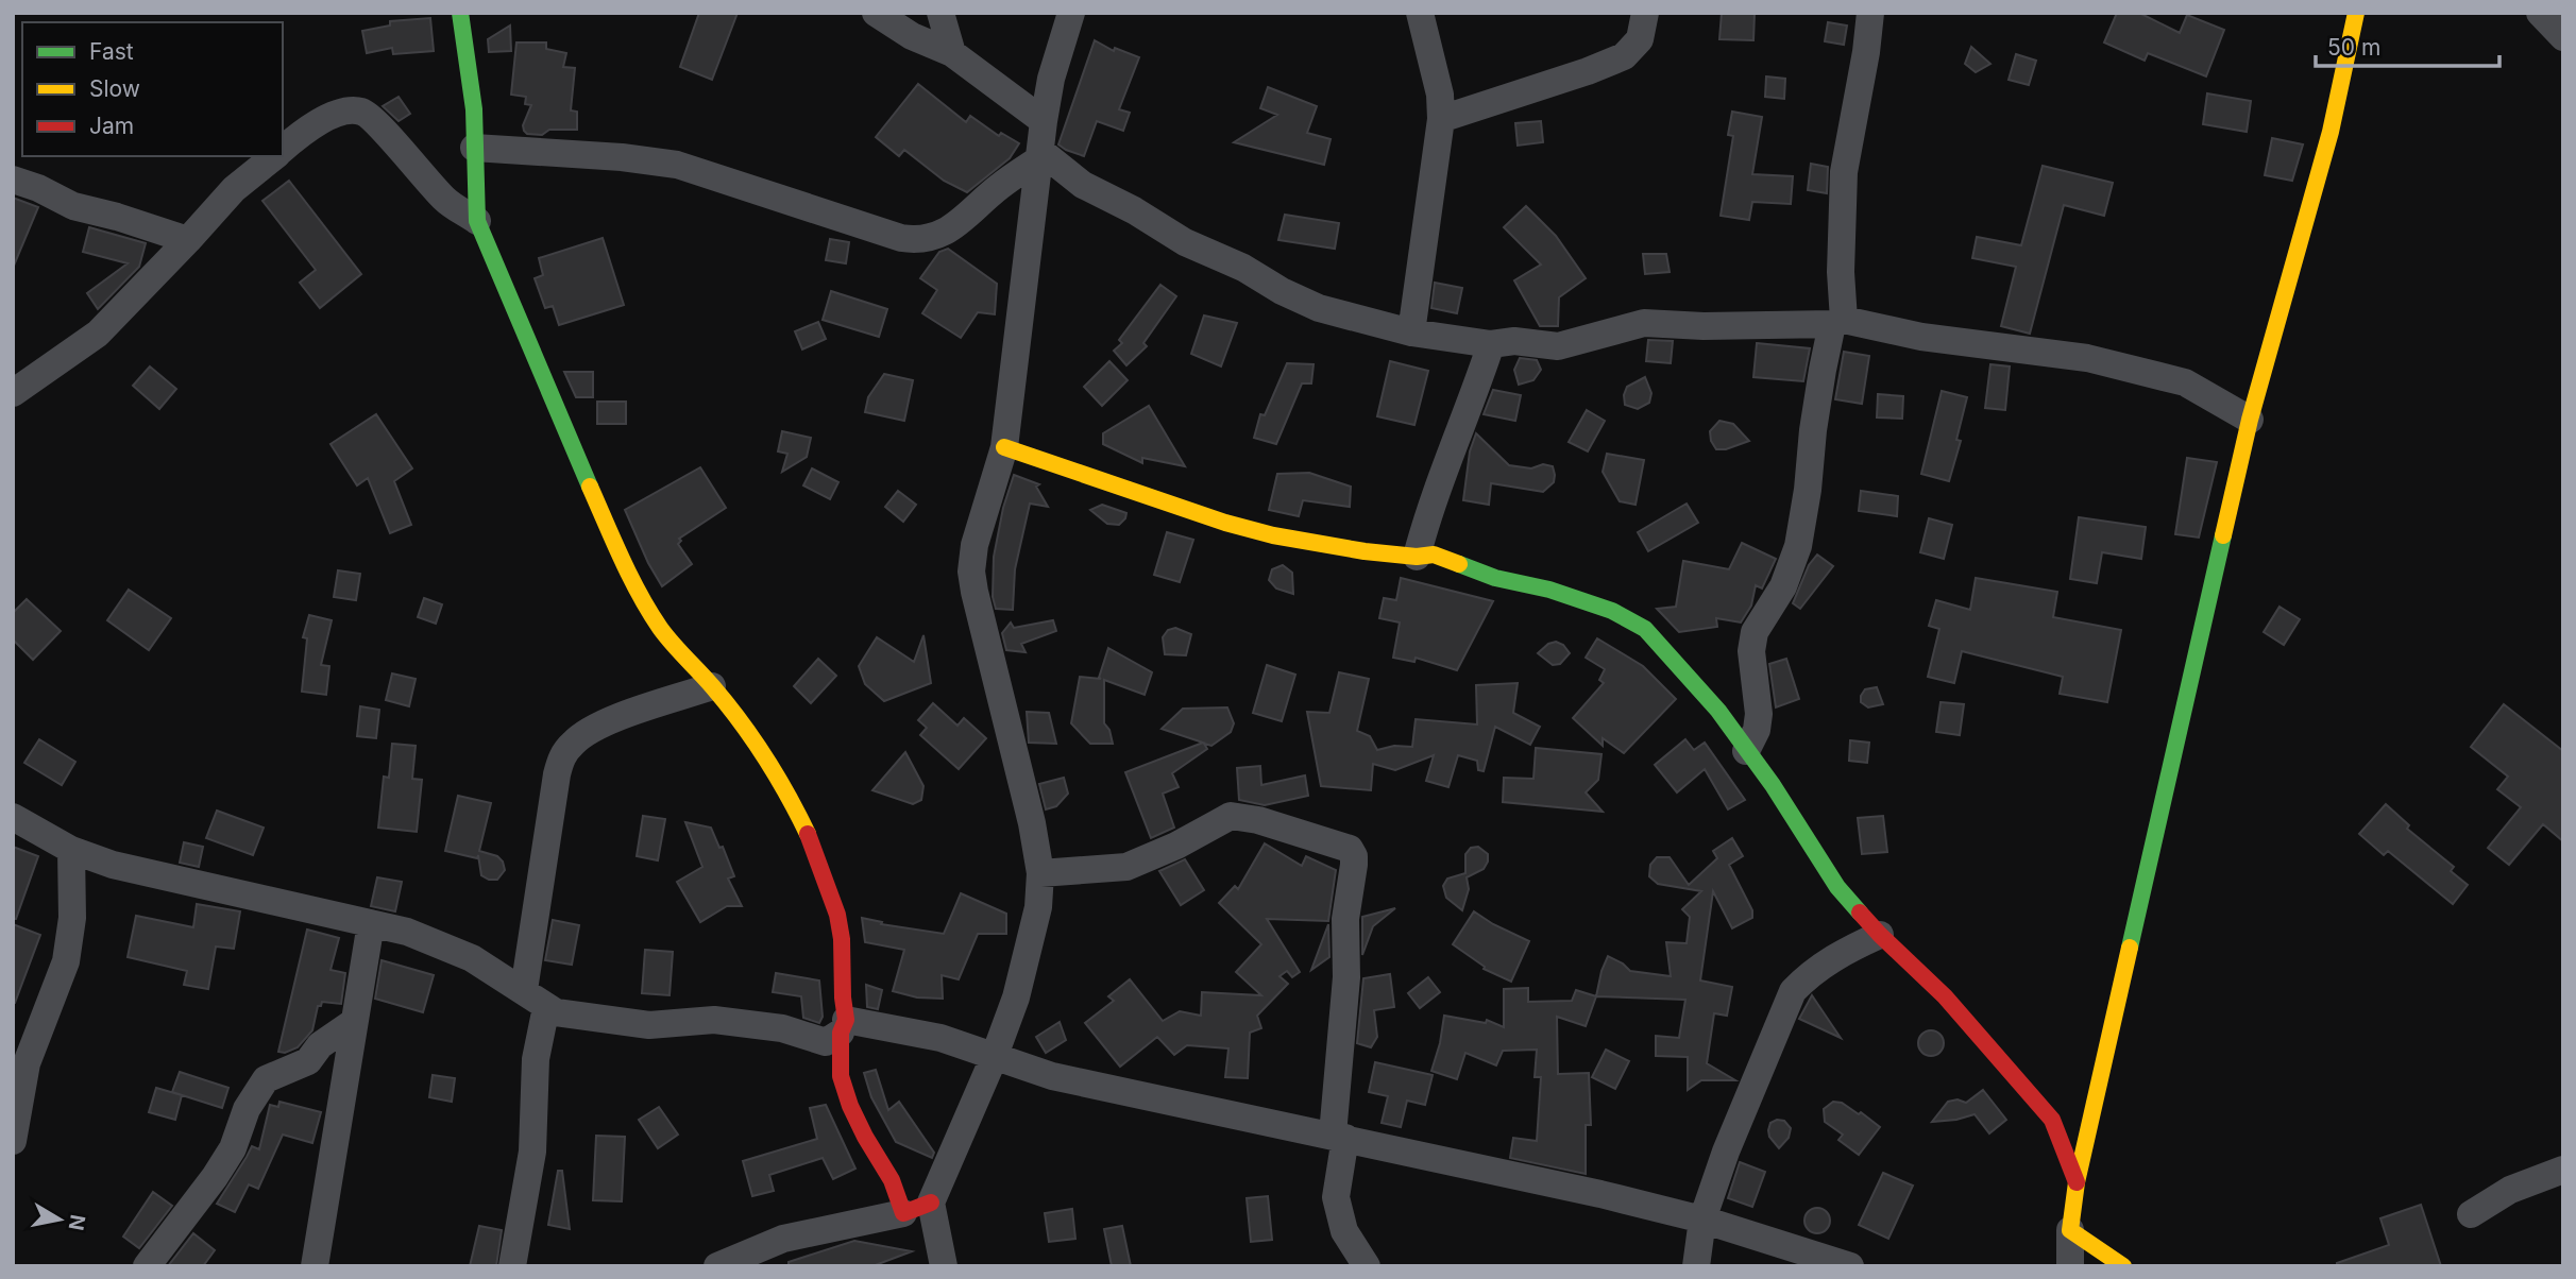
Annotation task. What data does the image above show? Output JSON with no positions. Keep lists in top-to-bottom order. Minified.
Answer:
{"legend":["Fast","Slow","Jam"],"scale_bar":"50 m","north":"right"}
